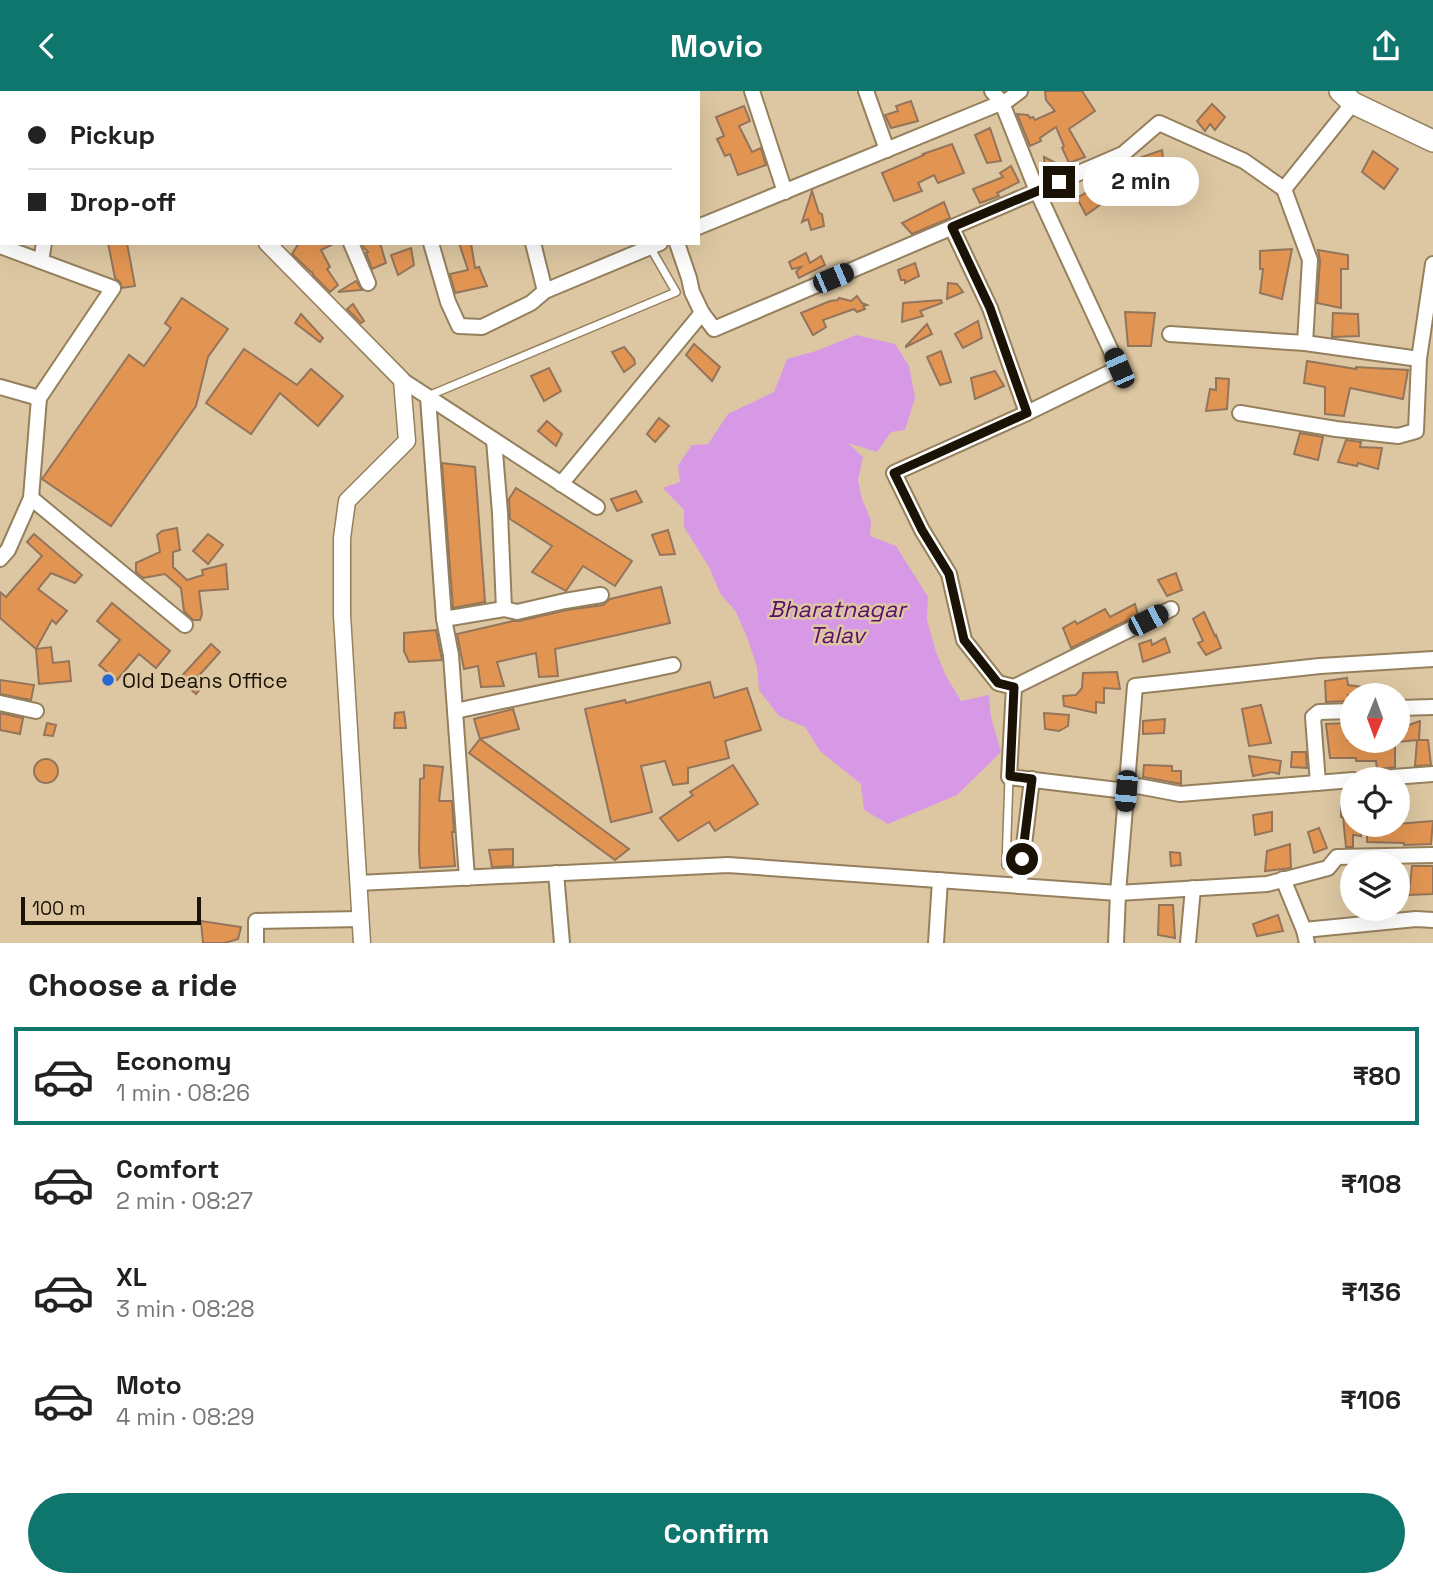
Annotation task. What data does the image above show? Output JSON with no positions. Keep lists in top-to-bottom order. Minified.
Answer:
{"water":["Bharatnagar Talav"],"places":["Old Deans Office"],"scale_bar":"100 m","north":"bottom","page":{"header":"Movio","banner":["Pickup","Drop-off"],"bubble":"2 min","scale":"100 m","heading":"Choose a ride","list":[{"name":"Economy","note":"1 min · 08:26","value":"₹80"},{"name":"Comfort","note":"2 min · 08:27","value":"₹108"},{"name":"XL","note":"3 min · 08:28","value":"₹136"},{"name":"Moto","note":"4 min · 08:29","value":"₹106"}],"buttons":"Confirm"}}
